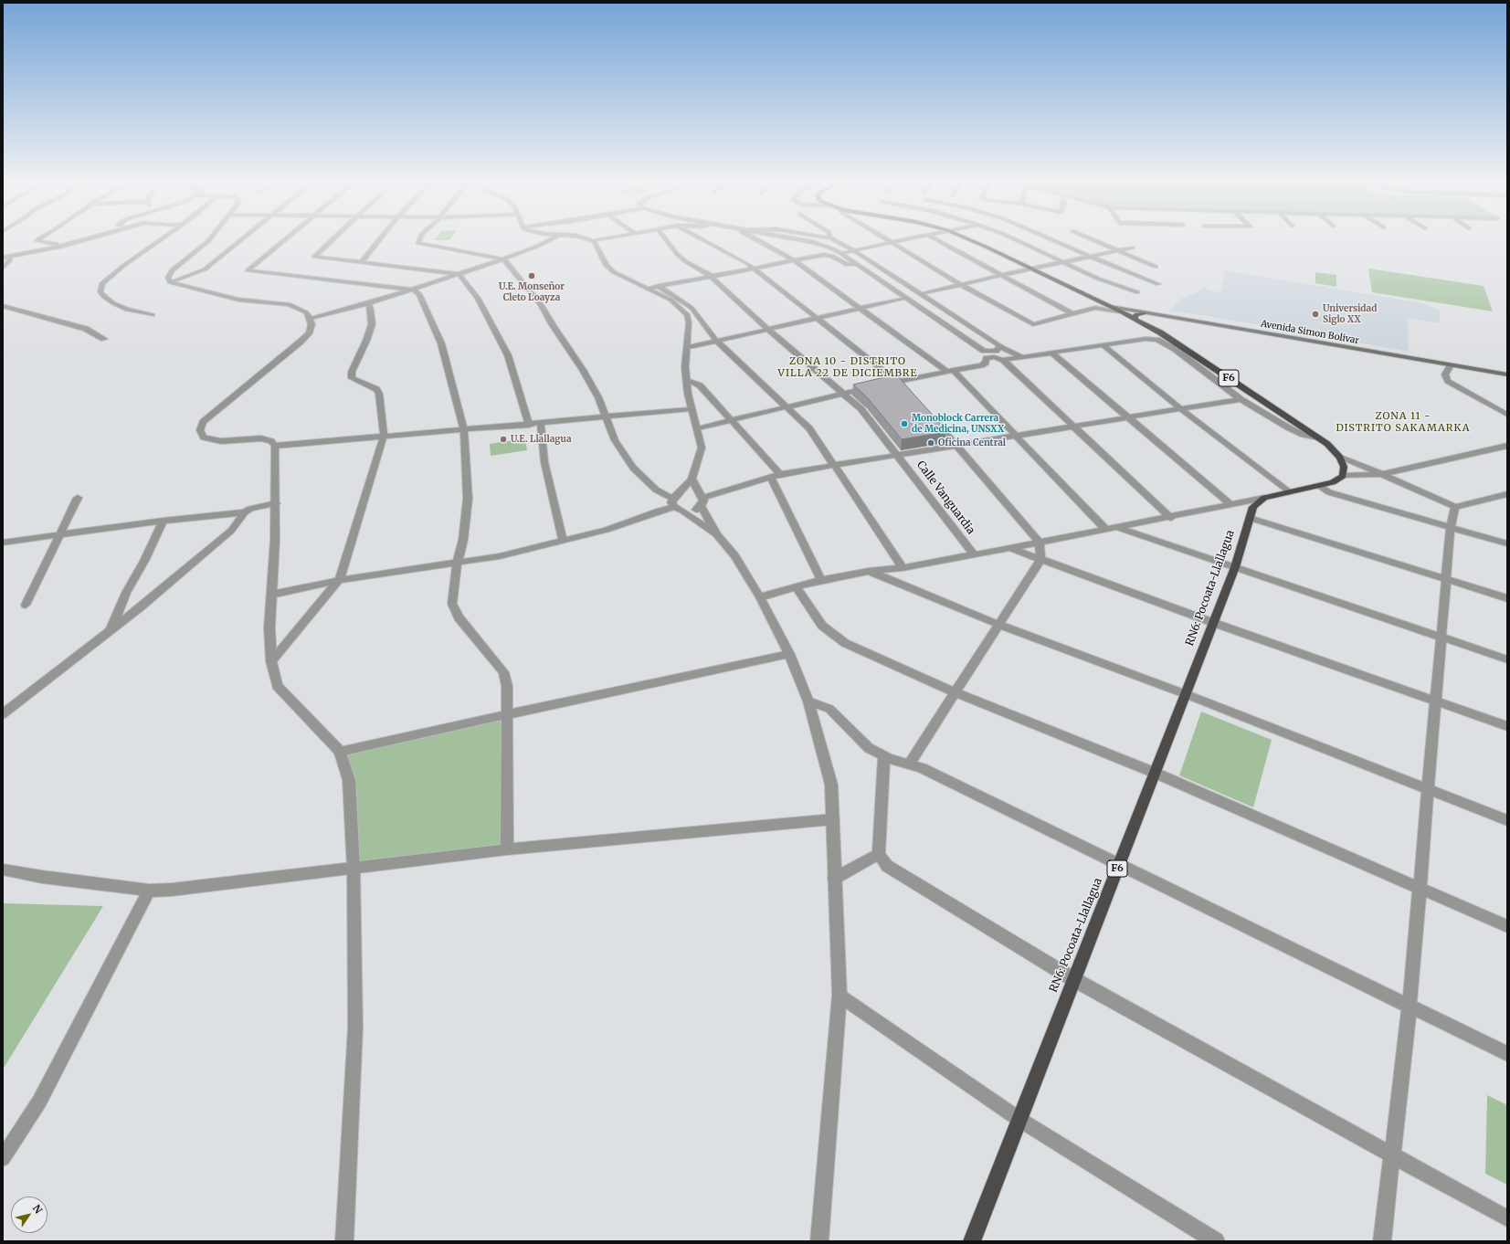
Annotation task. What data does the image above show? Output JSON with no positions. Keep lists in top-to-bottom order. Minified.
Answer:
{"streets":{"highway":["F6","RN6: Pocoata-Llallagua"],"main road":["Avenida Simon Bolivar"],"street":["Calle Vanguardia"]},"crossings":[["Avenida Simon Bolivar","F6"]],"districts":["ZONA 10 - DISTRITO VILLA 22 DE DICIEMBRE","ZONA 11 - DISTRITO SAKAMARKA"],"places":["U.E. Monseñor Cleto Loayza","Universidad Siglo XX","Monoblock Carrera de Medicina, UNSXX","U.E. Llallagua","Oficina Central"],"north":"top right"}
